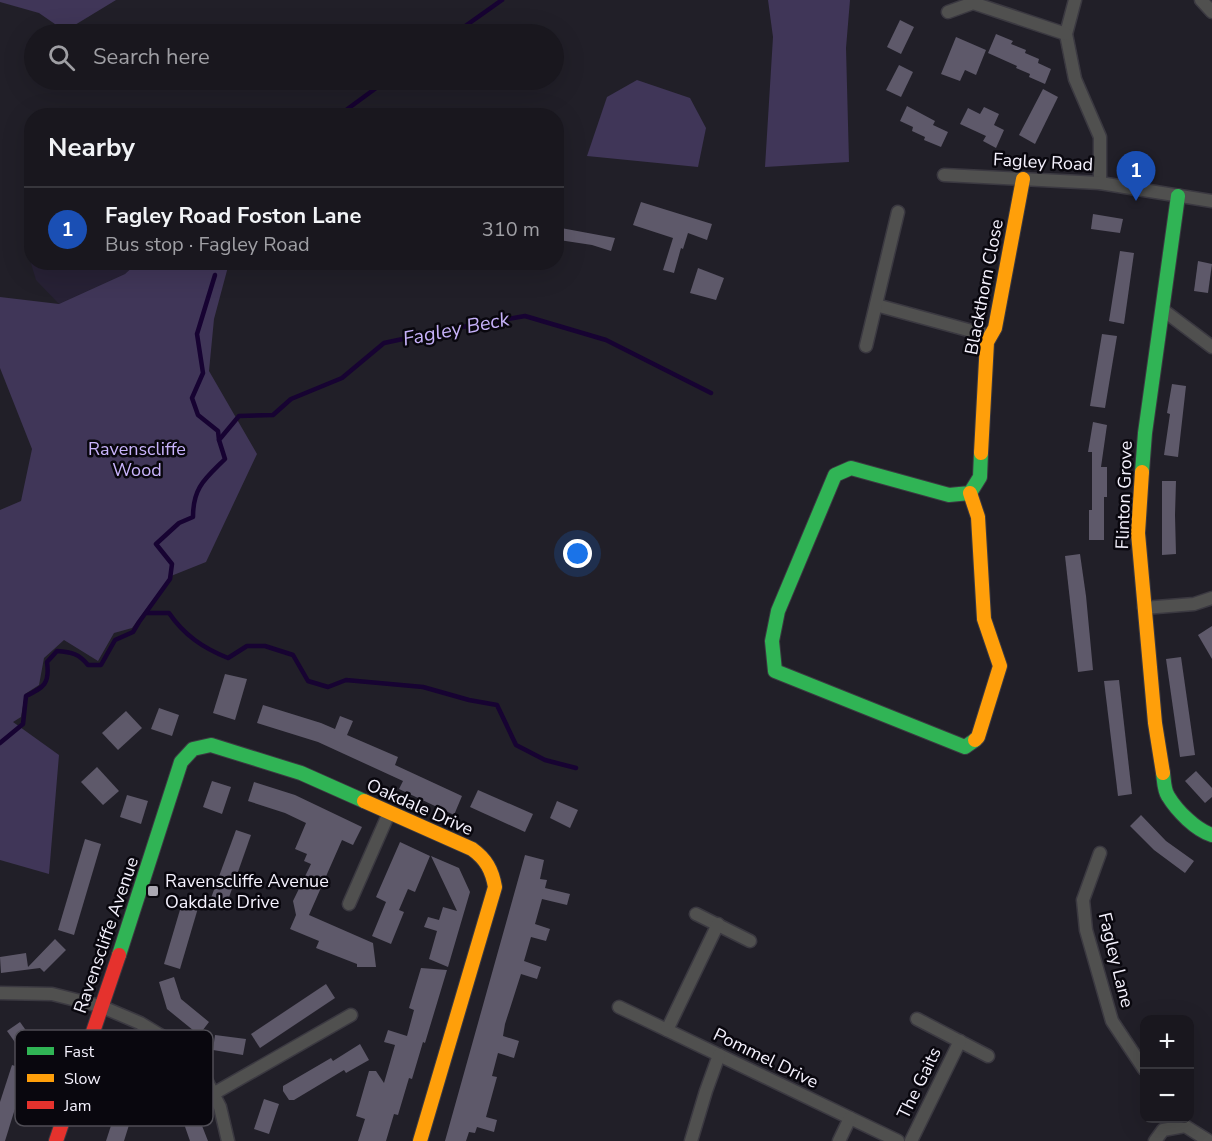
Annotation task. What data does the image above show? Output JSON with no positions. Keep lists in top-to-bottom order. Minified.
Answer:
{"streets":{"street":["Fagley Road","Blackthorn Close","Flinton Grove","Oakdale Drive","Ravenscliffe Avenue","Fagley Lane","Pommel Drive","The Gaits"]},"crossings":[["Fagley Road","Blackthorn Close"],["Fagley Road","Flinton Grove"],["Oakdale Drive","Ravenscliffe Avenue"]],"water":["Fagley Beck"],"parks":["Ravenscliffe Wood"],"places":{"transit":["Ravenscliffe Avenue Oakdale Drive"]},"legend":["Fast","Slow","Jam"],"page":{"search":"Search here","heading":"Nearby","pins":"1","list":[{"mark":"1","name":"Fagley Road Foston Lane","note":"Bus stop · Fagley Road","value":"310 m"}],"map_buttons":["+","−"]}}
